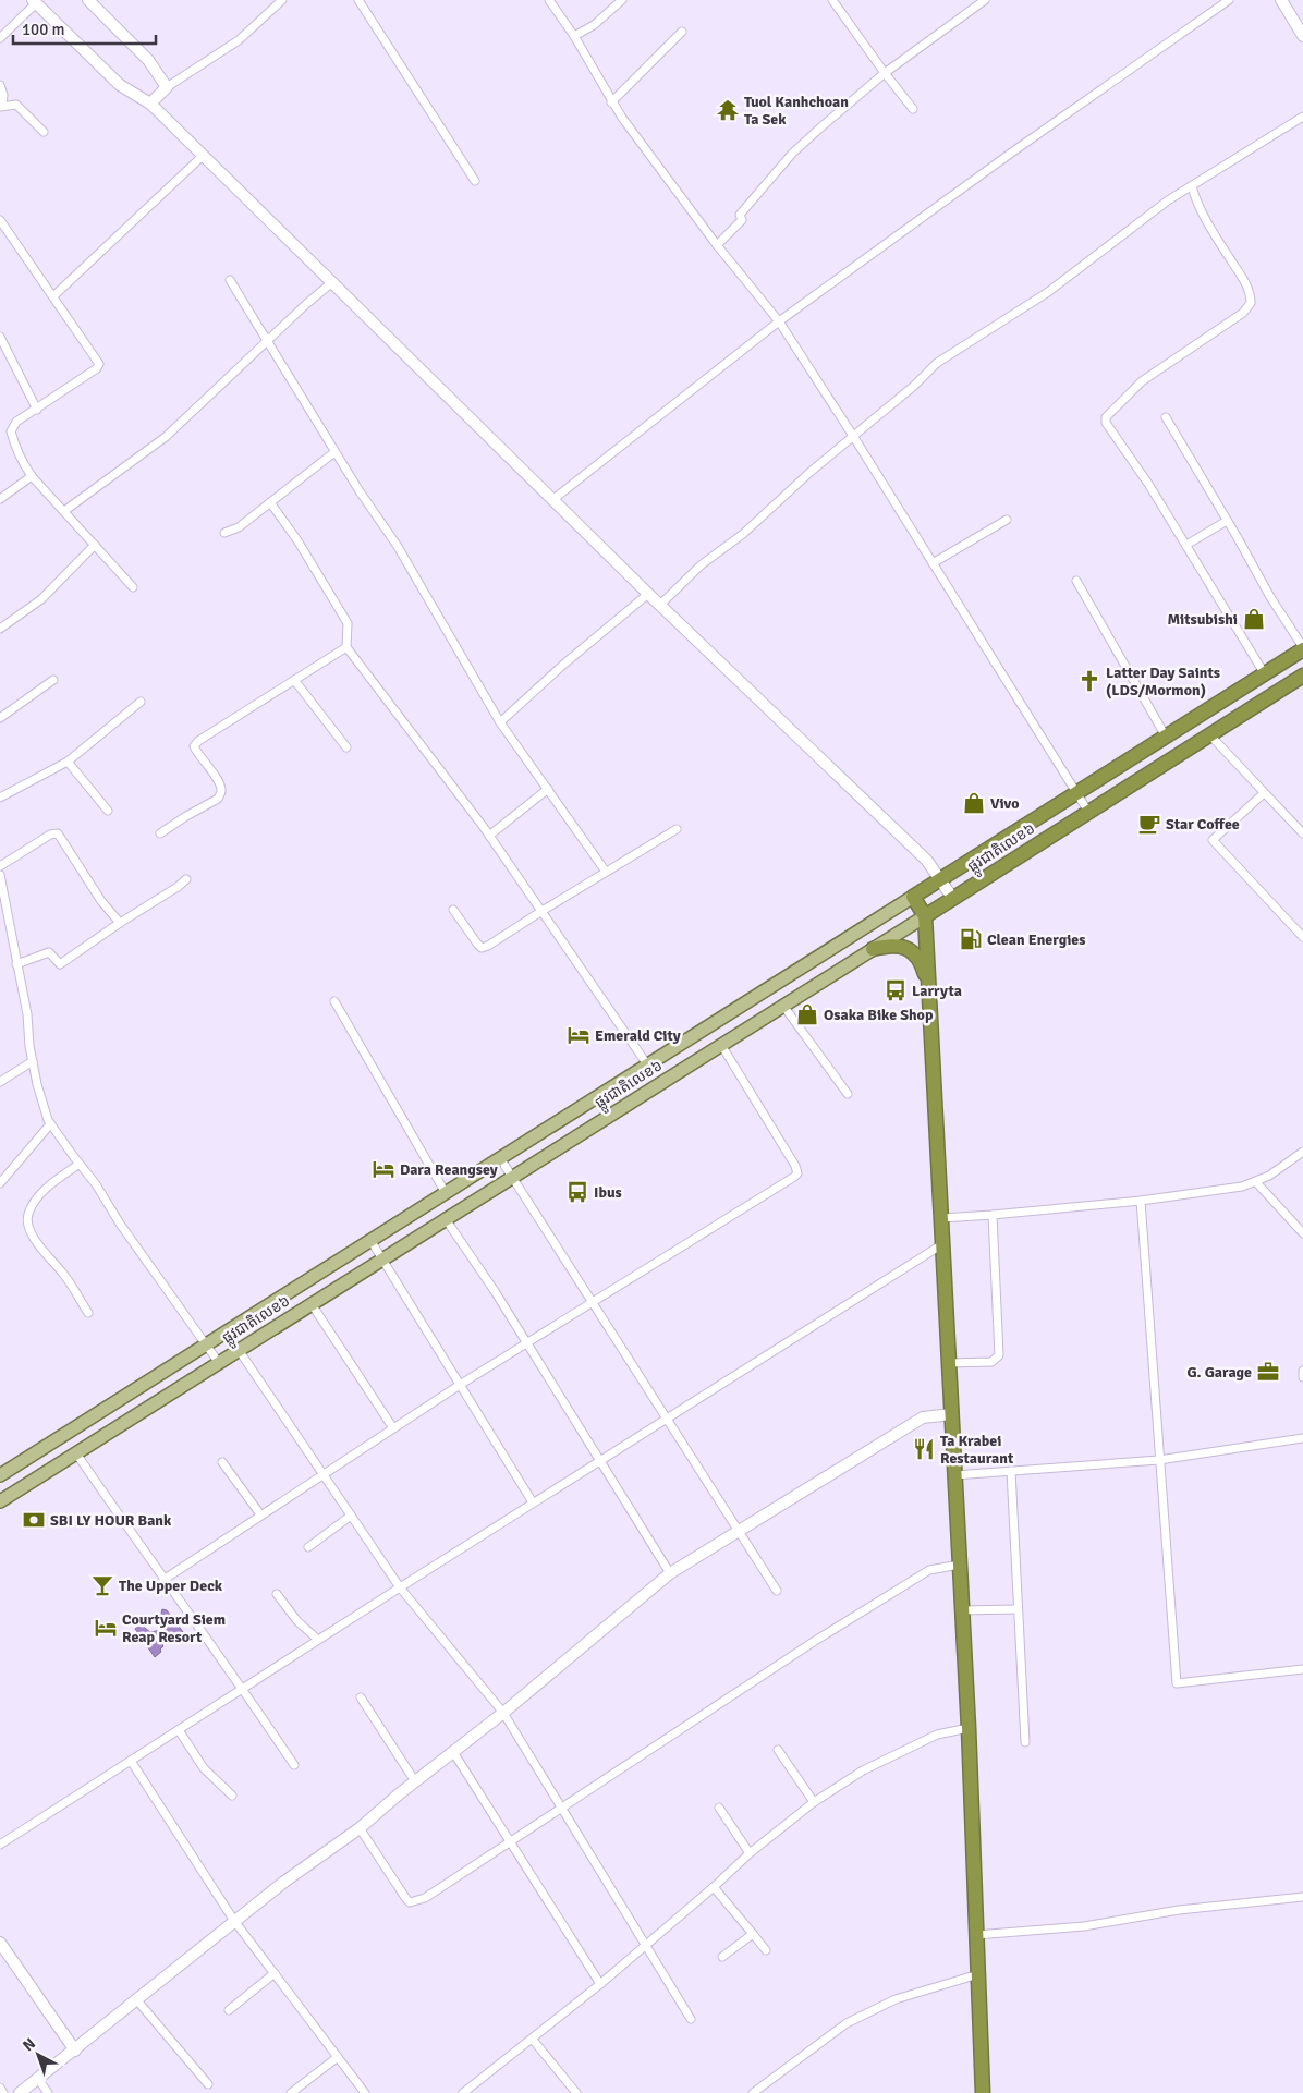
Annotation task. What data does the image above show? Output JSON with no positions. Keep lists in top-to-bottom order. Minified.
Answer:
{"streets":{"highway":["ផ្លូវជាតិលេខ៦"]},"places":{"temple":["Tuol Kanhchoan Ta Sek"],"shop":["Mitsubishi","Vivo","Osaka Bike Shop"],"church":["Latter Day Saints (LDS/Mormon)"],"cafe":["Star Coffee"],"fuel station":["Clean Energies"],"bus stop":["Larryta","Ibus"],"hotel":["Emerald City","Dara Reangsey","Courtyard Siem Reap Resort"],"office":["G. Garage"],"restaurant":["Ta Krabei Restaurant"],"bank":["SBI LY HOUR Bank"],"bar":["The Upper Deck"]},"scale_bar":"100 m","north":"top left"}
